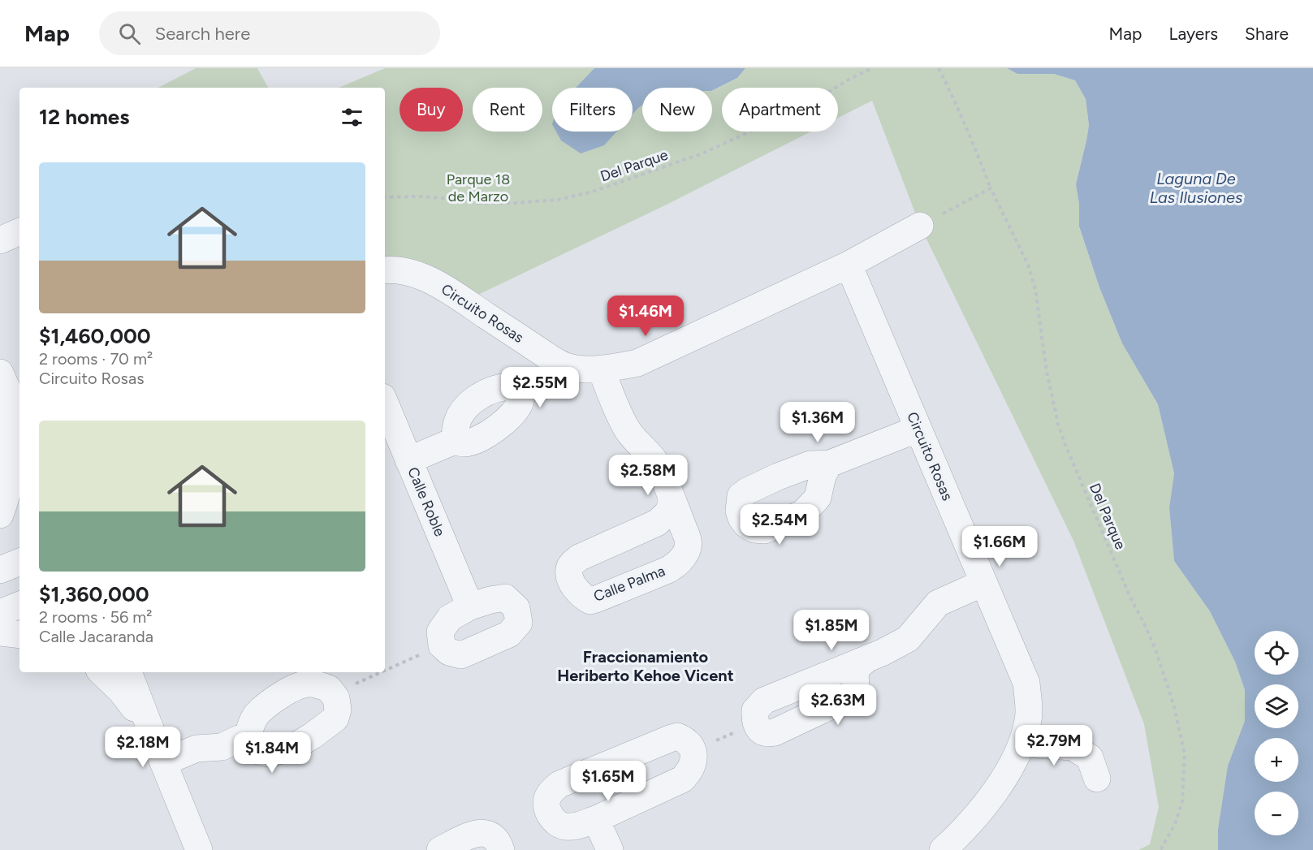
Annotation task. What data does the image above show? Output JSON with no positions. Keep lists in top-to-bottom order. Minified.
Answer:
{"streets":{"street":["Circuito Rosas","Calle Roble","Calle Palma"],"path":["Del Parque"]},"crossings":[["Circuito Rosas","Calle Palma"]],"districts":["Fraccionamiento Heriberto Kehoe Vicent"],"water":["Laguna De Las Ilusiones"],"parks":["Parque 18 de Marzo"],"page":{"header":"Map","search":"Search here","nav":["Map","Layers","Share"],"chip":["Buy","Rent","Filters","New","Apartment"],"heading":"12 homes","list":[{"name":"$1,460,000","note":"2 rooms · 70 m² · Circuito Rosas"},{"name":"$1,360,000","note":"2 rooms · 56 m² · Calle Jacaranda"}],"price":["$1.46M","$2.55M","$1.36M","$2.58M","$2.54M","$1.66M","$1.85M","$2.63M","$2.79M","$2.18M","$1.84M","$1.65M"],"map_buttons":["+","−"]}}
